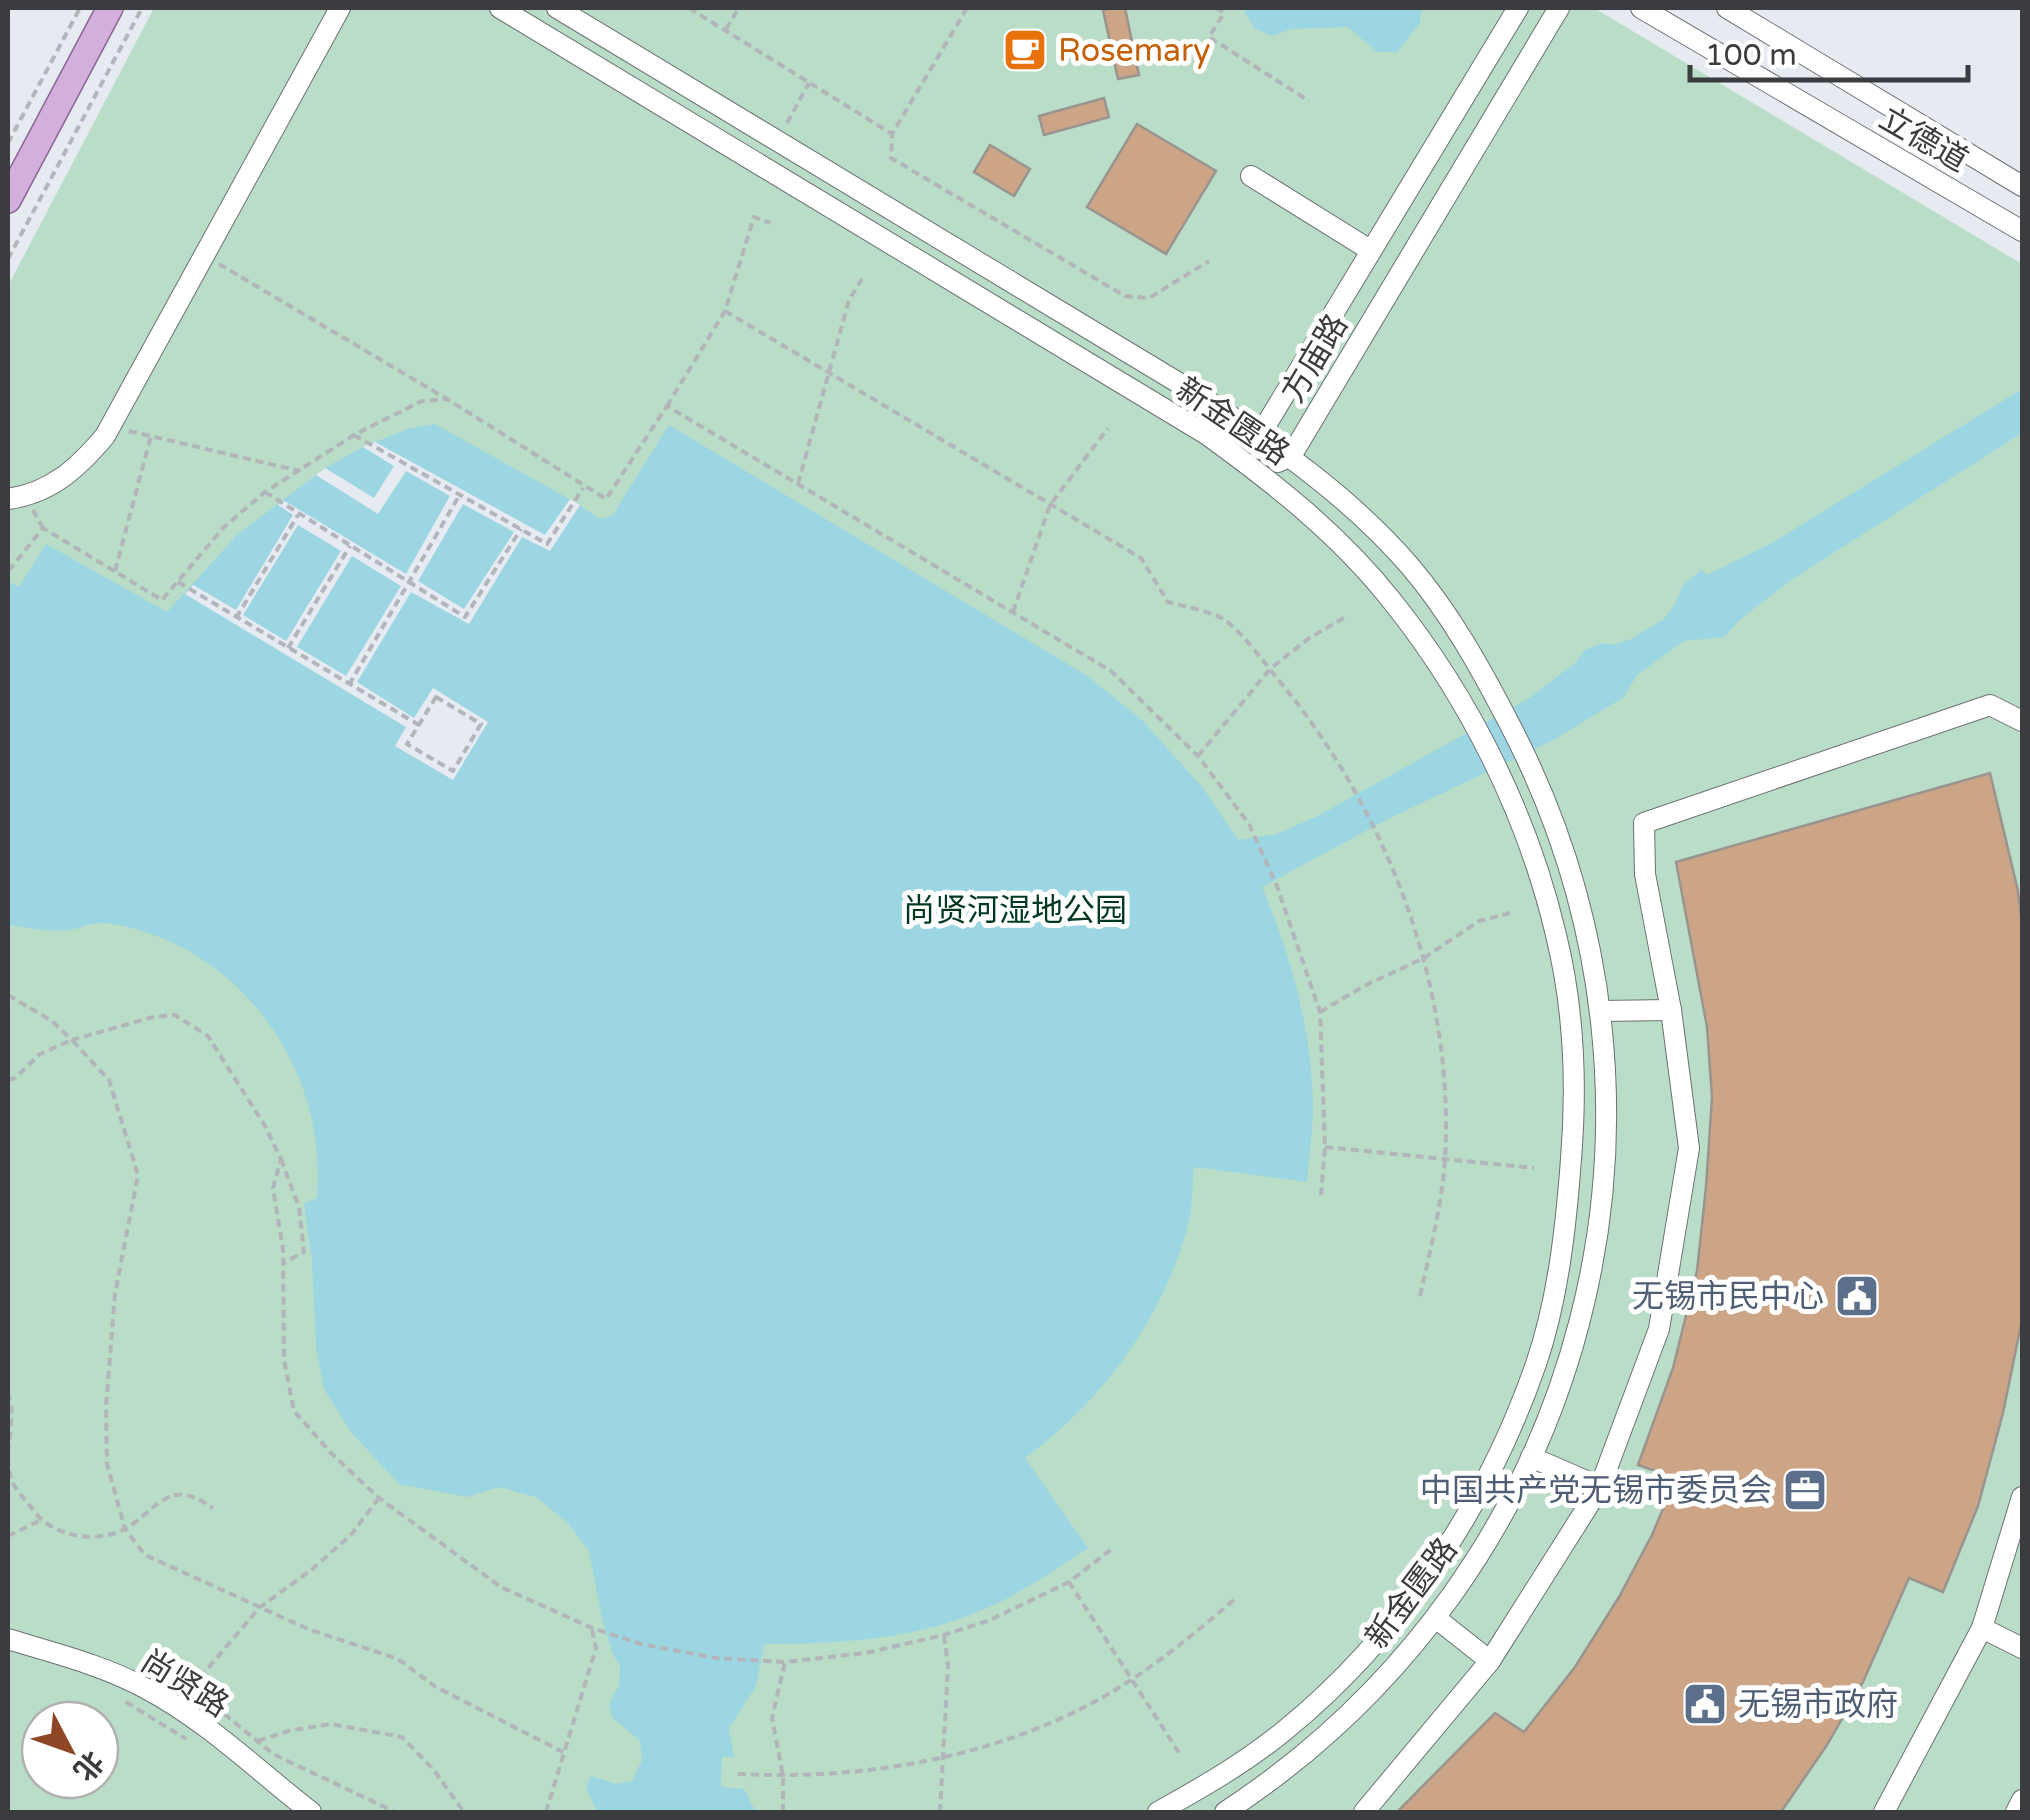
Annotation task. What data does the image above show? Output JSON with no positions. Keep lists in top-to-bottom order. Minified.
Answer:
{"streets":{"street":["立德道","方庙路","新金匮路","尚贤路"]},"crossings":[["方庙路","新金匮路"]],"parks":["尚贤河湿地公园"],"places":{"cafe":["Rosemary"],"public building":["无锡市民中心","无锡市政府"],"office":["中国共产党无锡市委员会"]},"scale_bar":"100 m","north":"bottom right"}
